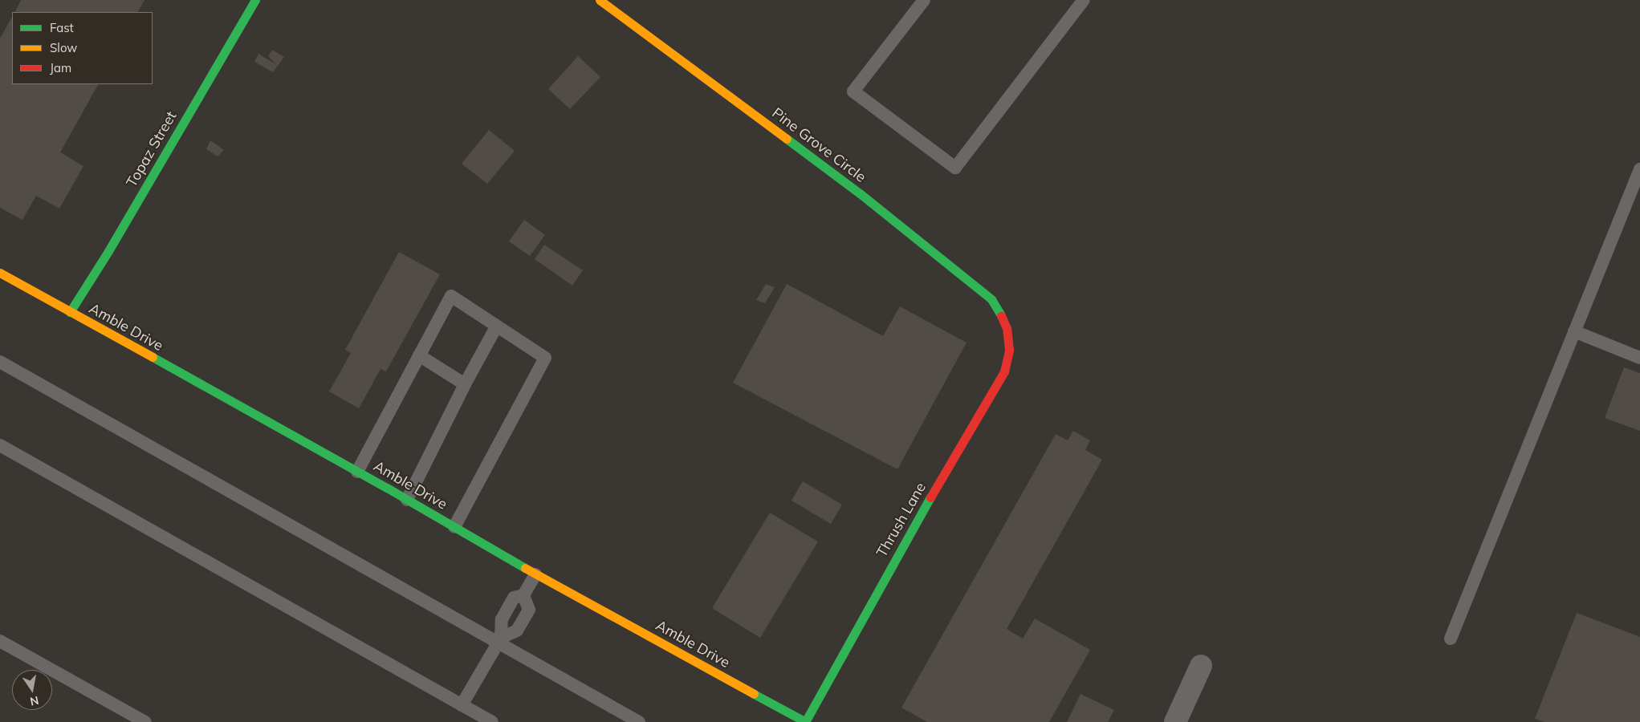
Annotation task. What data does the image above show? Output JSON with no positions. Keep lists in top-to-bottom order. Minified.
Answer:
{"streets":{"street":["Pine Grove Circle","Topaz Street","Amble Drive","Thrush Lane"]},"crossings":[["Pine Grove Circle","Thrush Lane"],["Topaz Street","Amble Drive"],["Amble Drive","Thrush Lane"]],"legend":["Fast","Slow","Jam"],"north":"bottom"}
